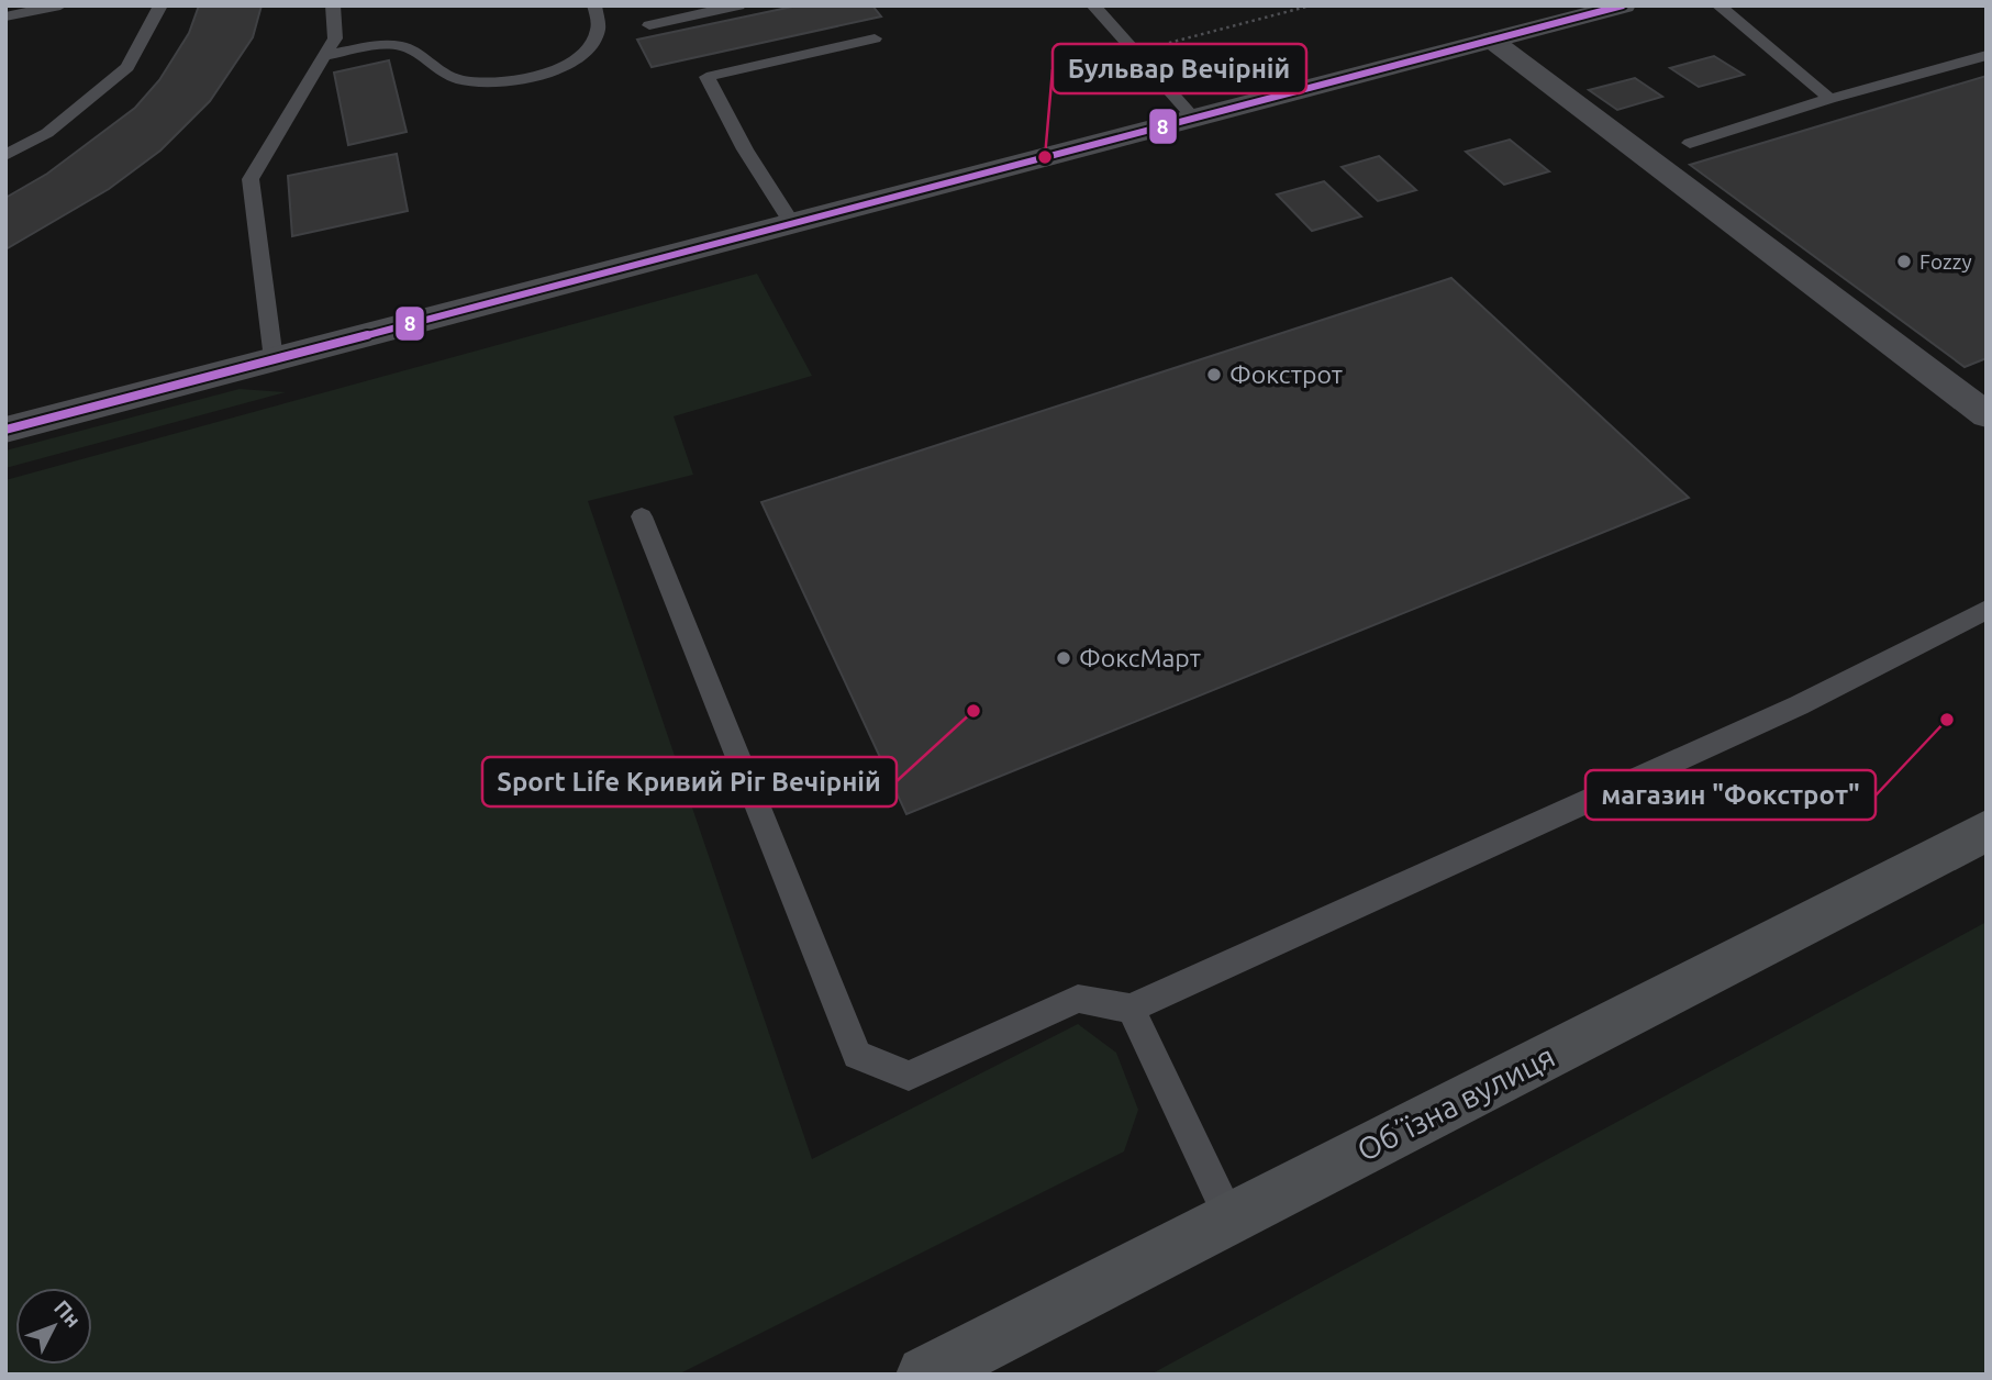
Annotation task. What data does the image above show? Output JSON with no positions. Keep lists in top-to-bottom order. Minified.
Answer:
{"streets":{"main road":["Обʼїзна вулиця"]},"places":["Бульвар Вечірній","Fozzy","Фокстрот","ФоксМарт","Sport Life Кривий Ріг Вечірній","магазин \"Фокстрот\""],"lines":["transit line 8"],"north":"top right"}
